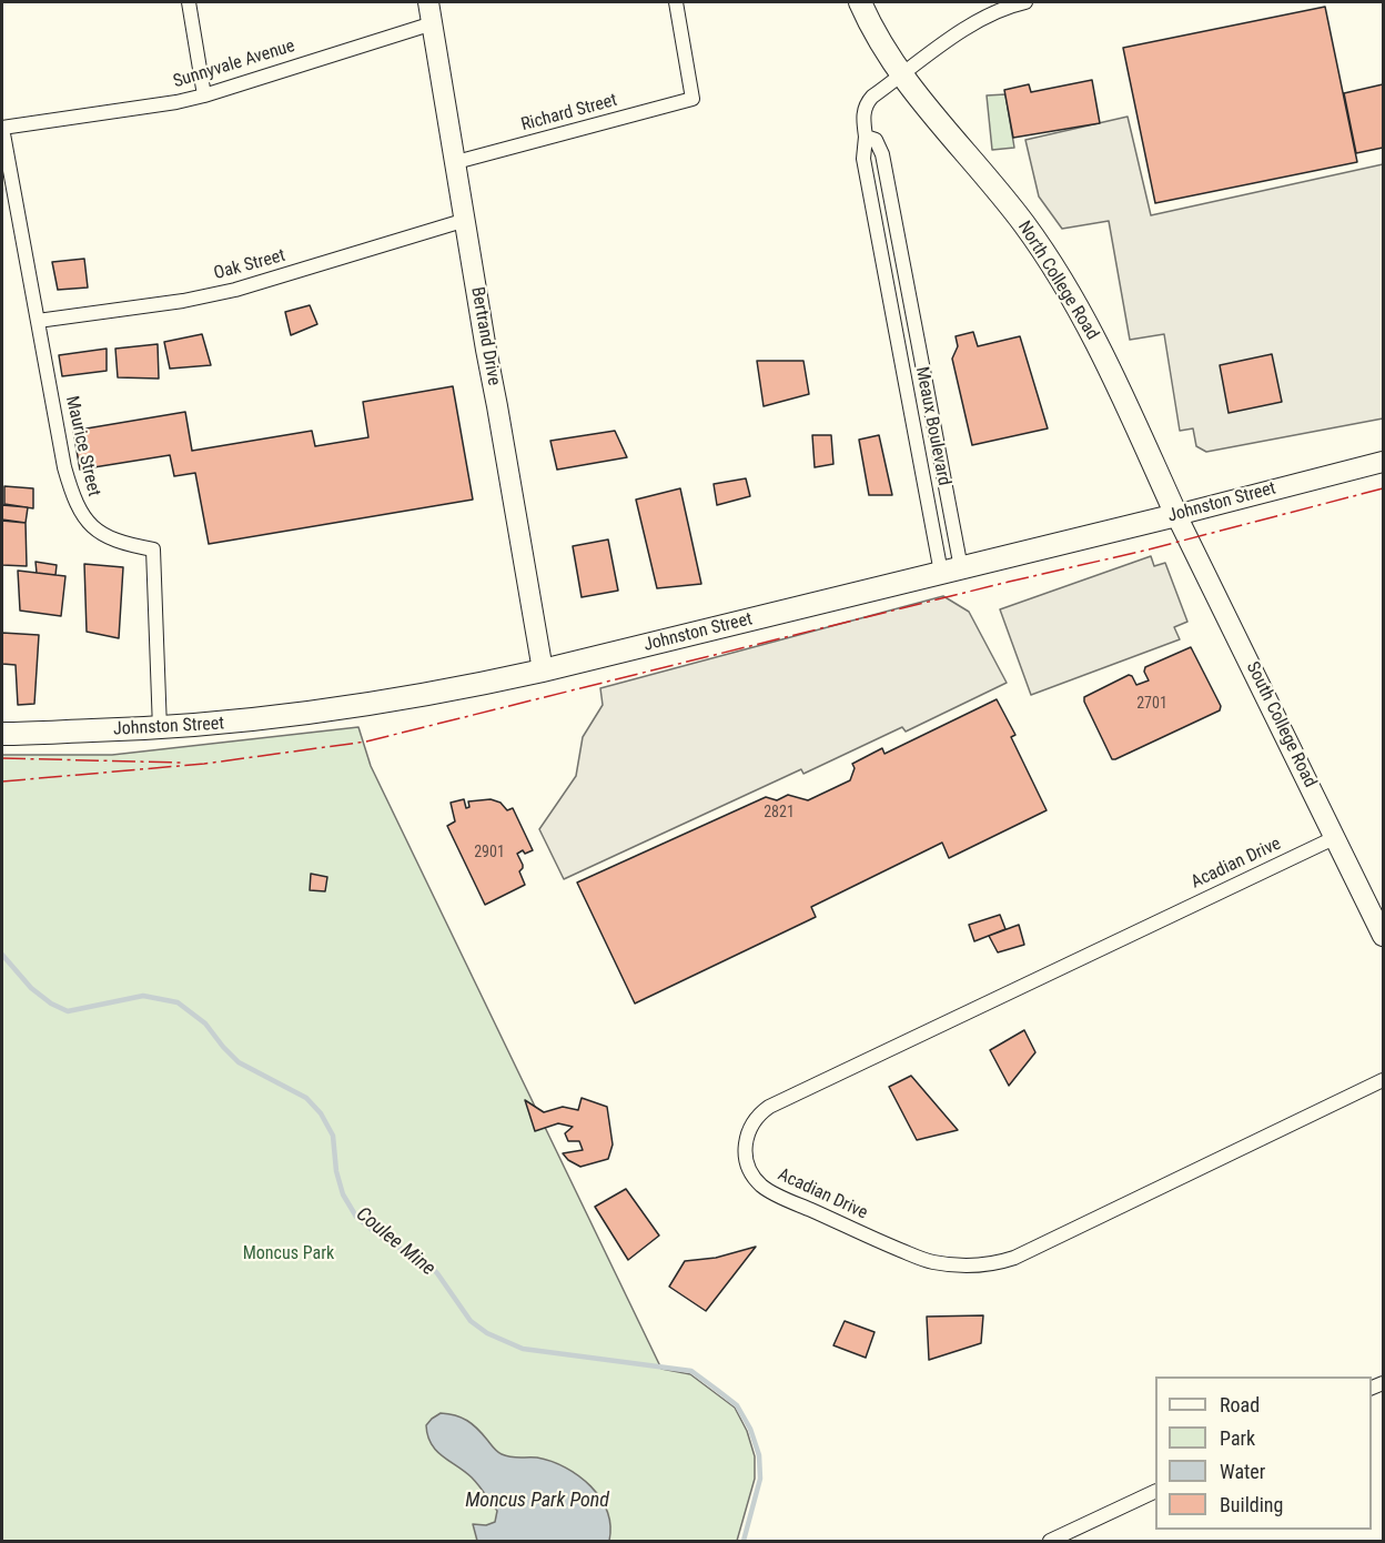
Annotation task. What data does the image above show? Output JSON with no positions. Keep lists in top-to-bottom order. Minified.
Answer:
{"streets":{"main road":["North College Road","Bertrand Drive","Johnston Street","South College Road"],"street":["Sunnyvale Avenue","Richard Street","Oak Street","Meaux Boulevard","Maurice Street","Acadian Drive"]},"crossings":[["Sunnyvale Avenue","Bertrand Drive"],["Sunnyvale Avenue","Maurice Street"],["Richard Street","Bertrand Drive"],["Oak Street","Bertrand Drive"],["Oak Street","Maurice Street"],["North College Road","Meaux Boulevard"],["North College Road","Johnston Street"],["North College Road","South College Road"],["Bertrand Drive","Johnston Street"],["Meaux Boulevard","Johnston Street"],["Maurice Street","Johnston Street"],["Johnston Street","South College Road"],["South College Road","Acadian Drive"]],"water":["Coulee Mine","Moncus Park Pond"],"parks":["Moncus Park"],"house_numbers":["2701","2821","2901"],"legend":["Road","Park","Water","Building"]}
